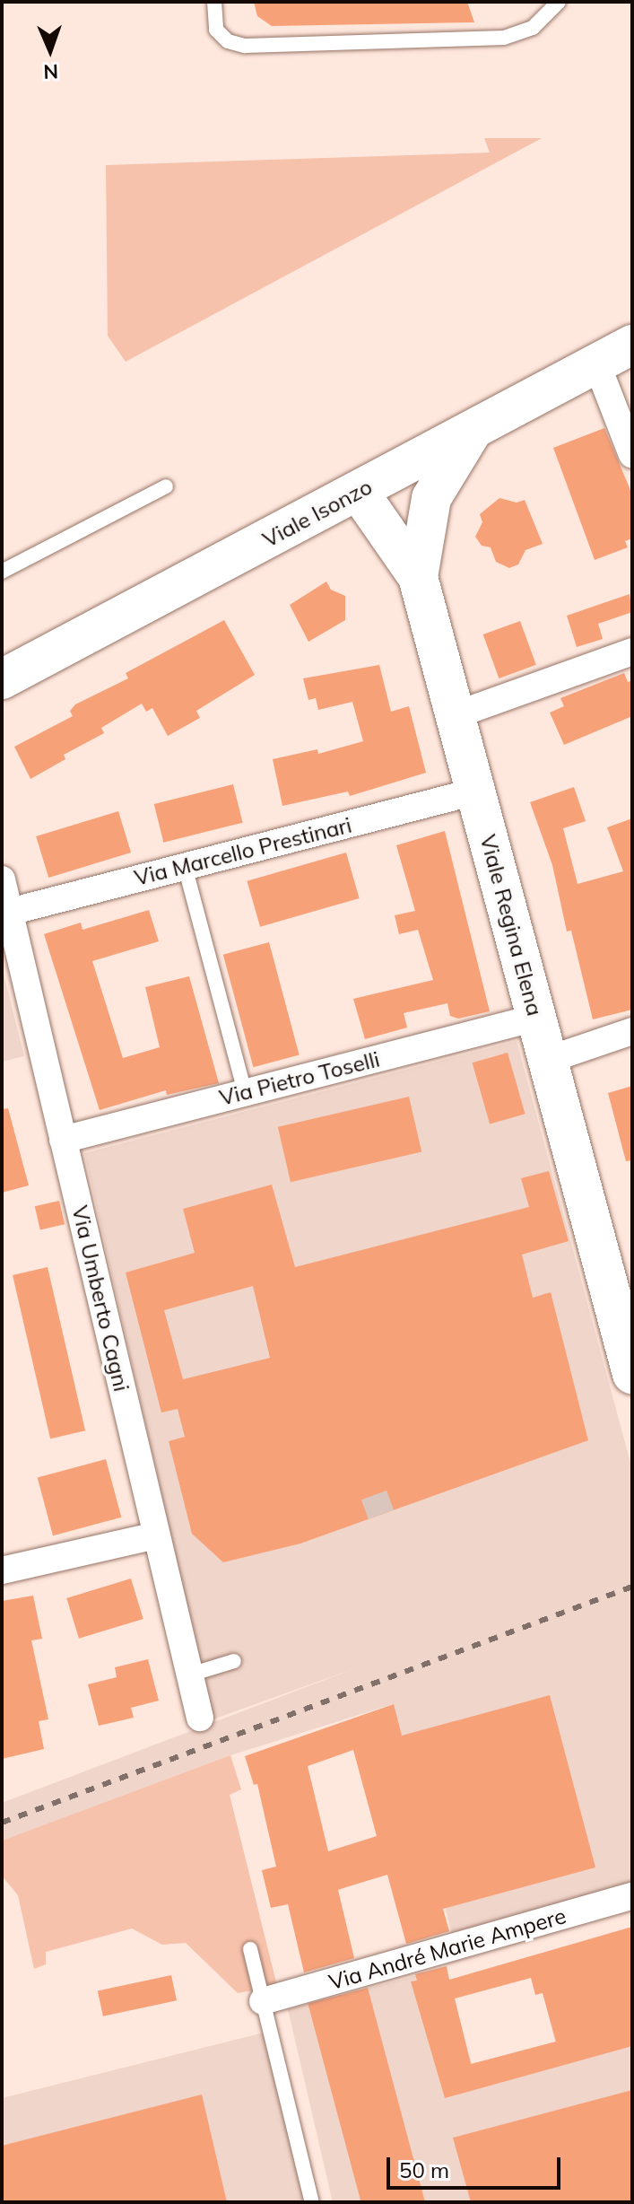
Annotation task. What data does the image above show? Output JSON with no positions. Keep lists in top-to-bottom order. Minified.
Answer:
{"streets":{"main road":["Viale Isonzo","Viale Regina Elena"],"street":["Via Marcello Prestinari","Via Pietro Toselli","Via Umberto Cagni","Via André Marie Ampere"]},"crossings":[["Viale Isonzo","Viale Regina Elena"],["Via Marcello Prestinari","Viale Regina Elena"],["Via Marcello Prestinari","Via Umberto Cagni"],["Viale Regina Elena","Via Pietro Toselli"],["Via Pietro Toselli","Via Umberto Cagni"]],"scale_bar":"50 m","north":"bottom"}
